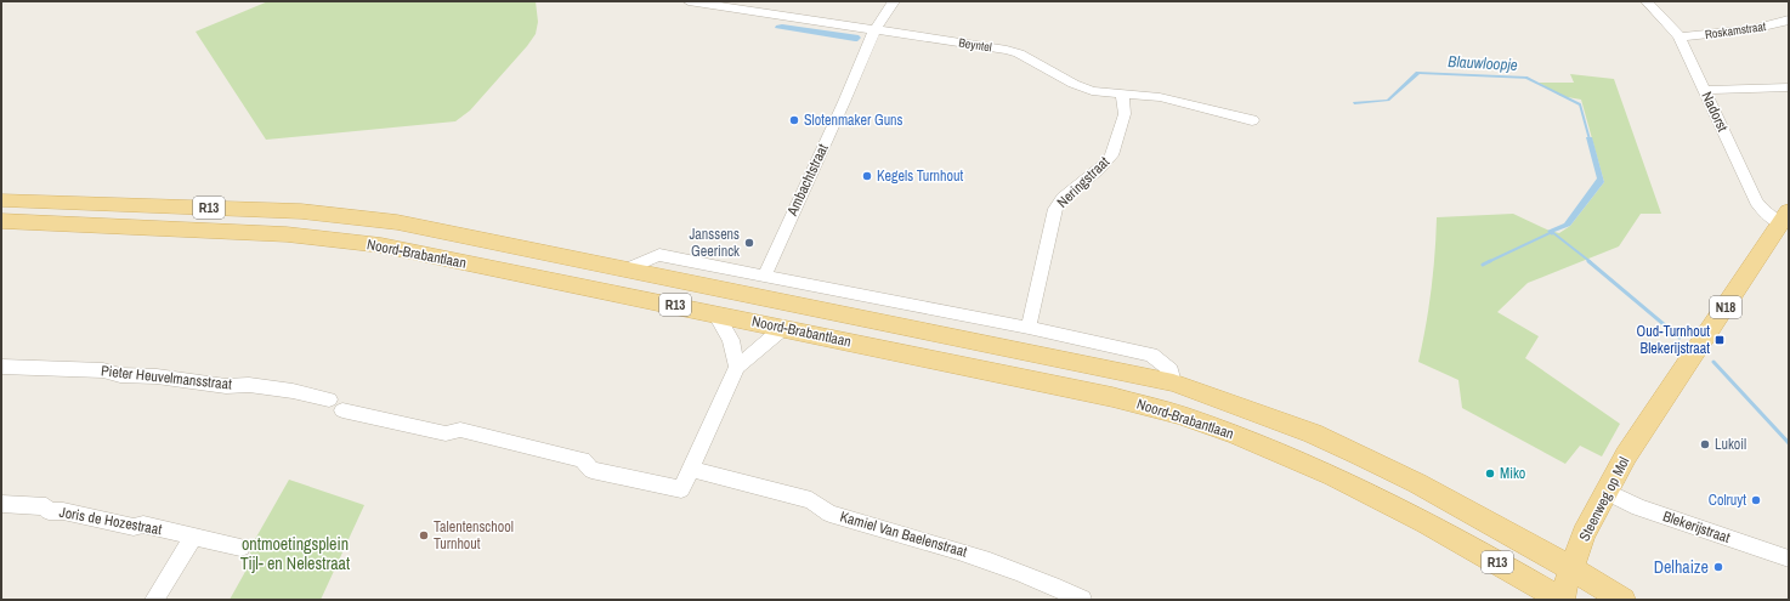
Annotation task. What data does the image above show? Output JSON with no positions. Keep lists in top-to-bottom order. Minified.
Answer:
{"streets":{"main road":["R13","Noord-Brabantlaan","N18","Steenweg op Mol"],"street":["Roskamstraat","Beyntel","Nadorst","Ambachtstraat","Neringstraat","Pieter Heuvelmansstraat","Joris de Hozestraat","Blekerijstraat","Kamiel Van Baelenstraat"]},"crossings":[["Roskamstraat","Nadorst"],["Beyntel","Ambachtstraat"],["Beyntel","Neringstraat"],["Nadorst","Steenweg op Mol"],["R13","Noord-Brabantlaan"],["R13","Steenweg op Mol"],["Noord-Brabantlaan","Steenweg op Mol"],["Pieter Heuvelmansstraat","Kamiel Van Baelenstraat"],["Steenweg op Mol","Blekerijstraat"]],"water":["Blauwloopje"],"parks":["ontmoetingsplein Tijl- en Nelestraat"],"places":{"other":["Slotenmaker Guns","Kegels Turnhout","Janssens Geerinck","Lukoil","Miko","Colruyt","Talentenschool Turnhout","Delhaize"],"transit":["Oud-Turnhout Blekerijstraat"]}}
